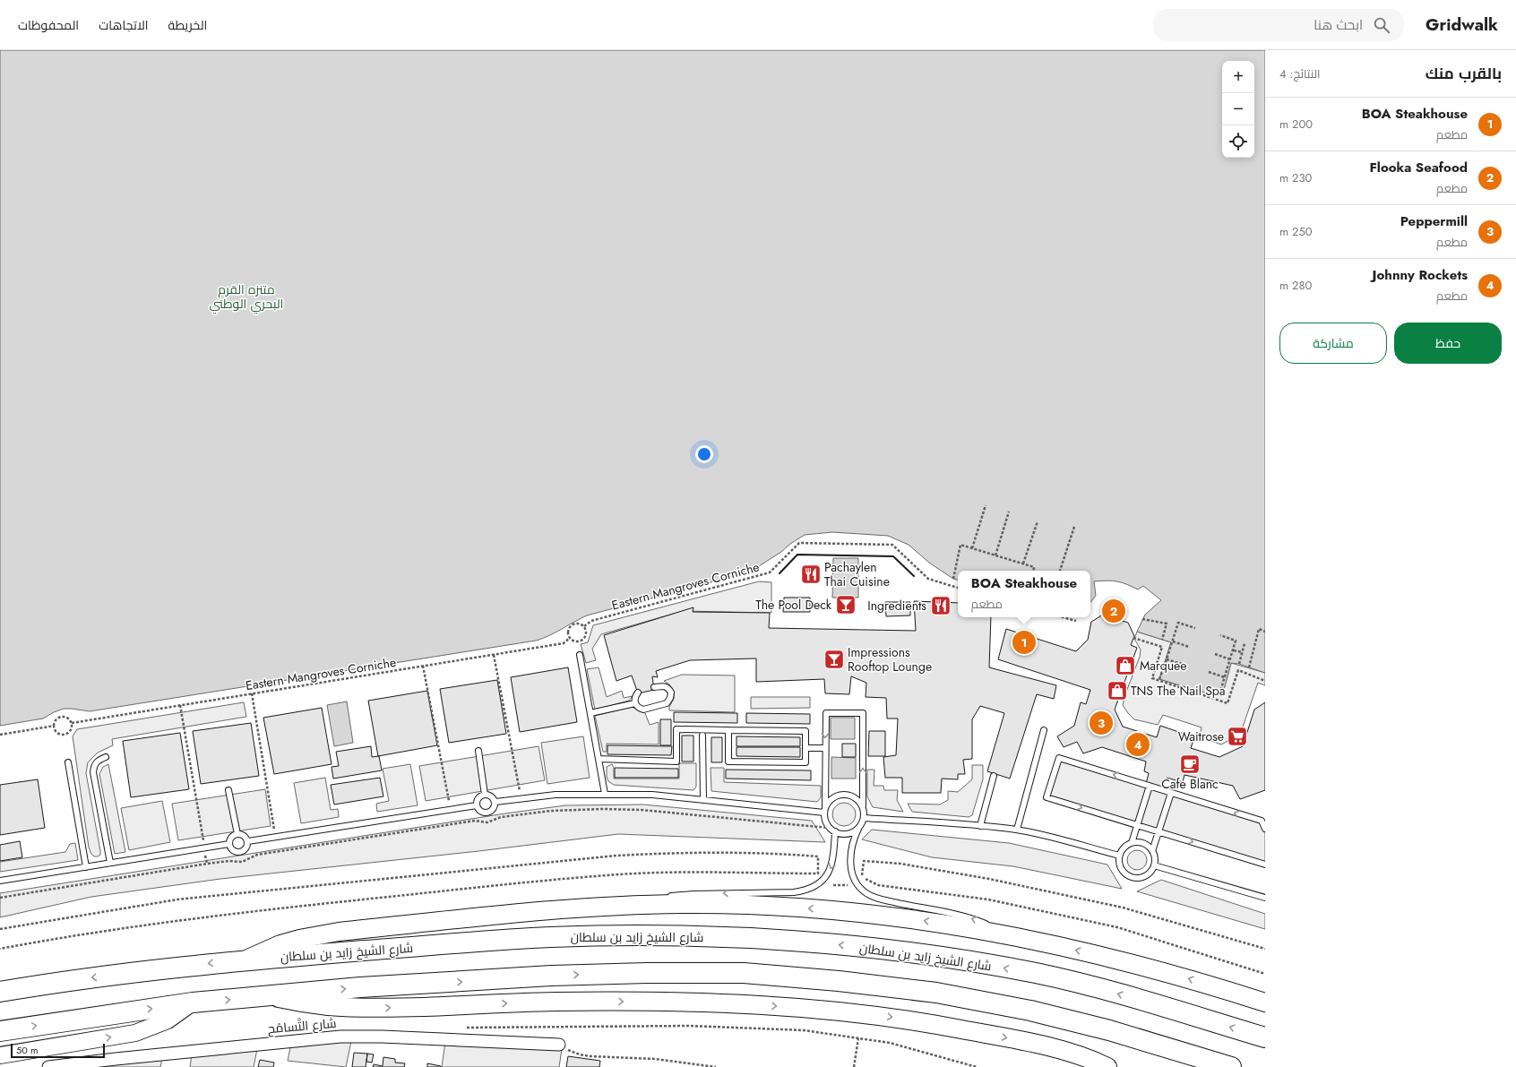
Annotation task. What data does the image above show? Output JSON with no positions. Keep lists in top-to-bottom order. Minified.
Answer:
{"streets":{"highway":["شارع الشيخ زايد بن سلطان"],"street":["شارع التَّسامُح"],"path":["Eastern Mangroves Corniche"]},"parks":["متنزه القرم البحري الوطني"],"places":{"restaurant":["Pachaylen Thai Cuisine","Ingredients"],"bar":["The Pool Deck","Impressions Rooftop Lounge"],"shop":["Marquee","TNS The Nail Spa"],"supermarket":["Waitrose"],"cafe":["Cafe Blanc"]},"scale_bar":"50 m","page":{"header":"Gridwalk","search":"ابحث هنا","nav":["الخريطة","الاتجاهات","المحفوظات"],"heading":["بالقرب منك","النتائج: 4"],"map_buttons":["+","−"],"list":[{"mark":"1","name":"BOA Steakhouse","note":"مطعم","value":"200 m"},{"mark":"2","name":"Flooka Seafood","note":"مطعم","value":"230 m"},{"mark":"3","name":"Peppermill","note":"مطعم","value":"250 m"},{"mark":"4","name":"Johnny Rockets","note":"مطعم","value":"280 m"}],"buttons":["حفظ","مشاركة"],"popup":["BOA Steakhouse","مطعم"],"pins":["2","1","3","4"],"scale":"50 m"}}
